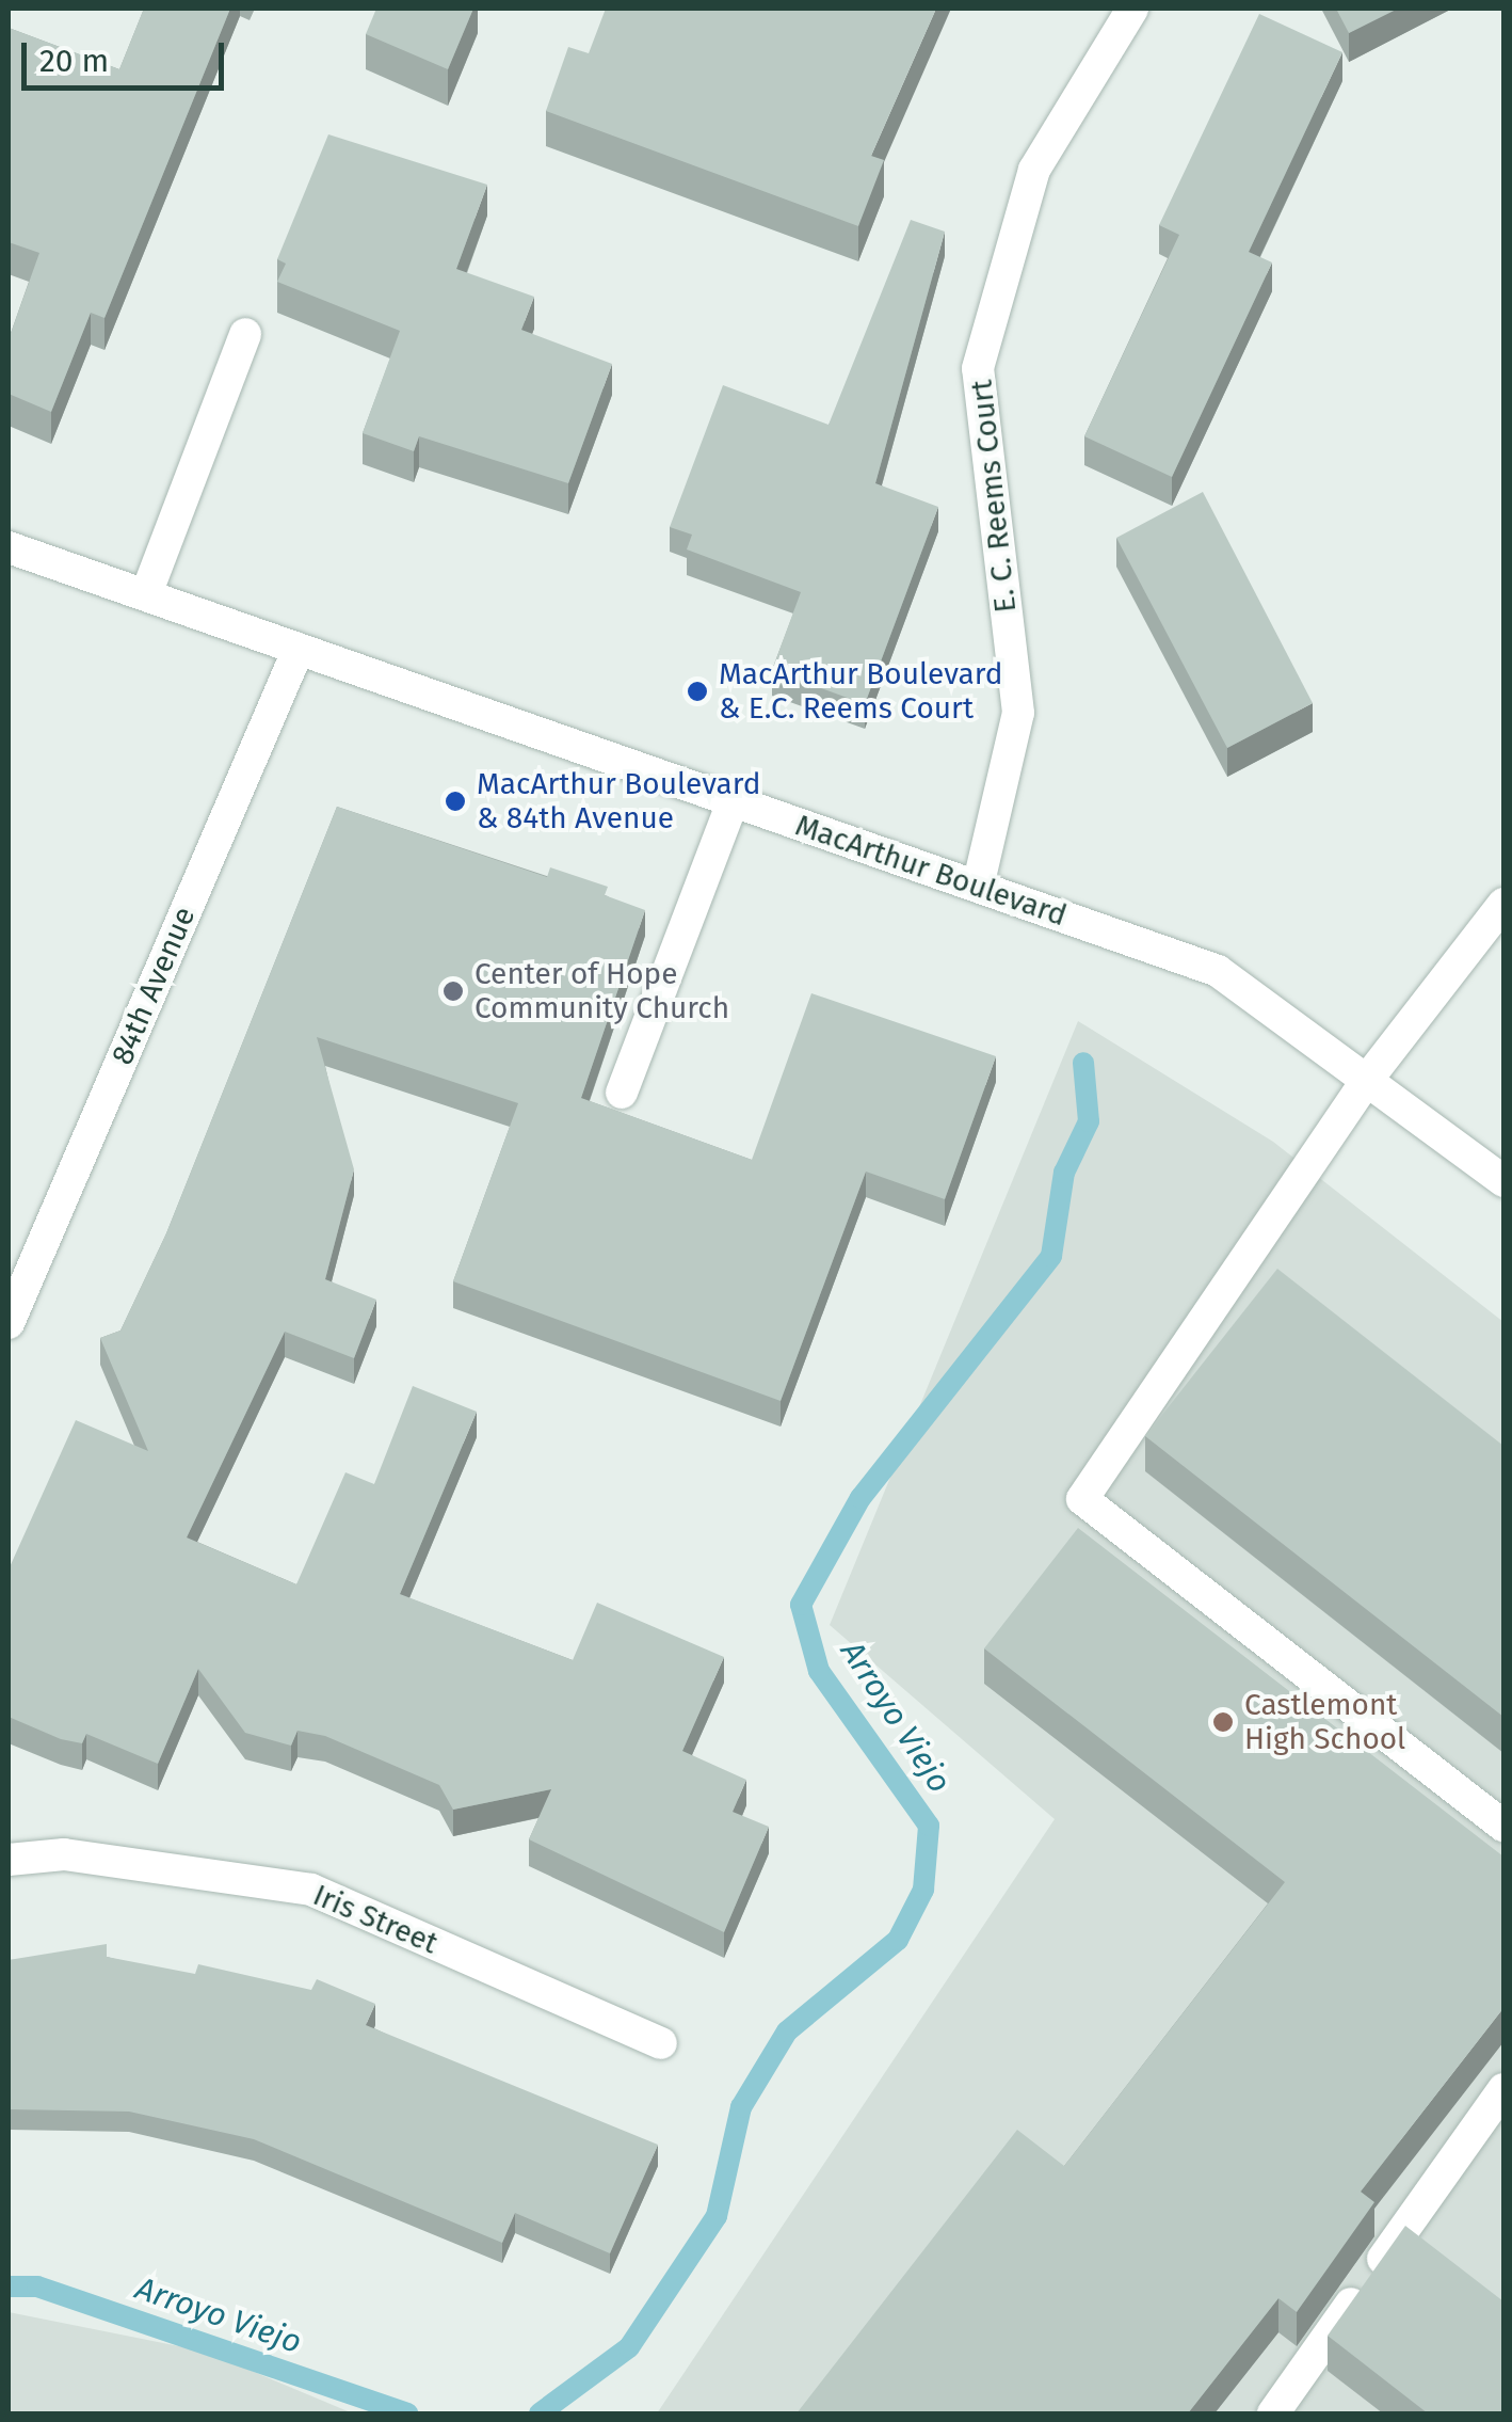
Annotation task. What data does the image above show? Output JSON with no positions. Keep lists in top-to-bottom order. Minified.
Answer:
{"streets":{"street":["E. C. Reems Court","MacArthur Boulevard","84th Avenue","Iris Street"]},"crossings":[["E. C. Reems Court","MacArthur Boulevard"],["MacArthur Boulevard","84th Avenue"]],"water":["Arroyo Viejo"],"places":["MacArthur Boulevard & E.C. Reems Court","MacArthur Boulevard & 84th Avenue","Center of Hope Community Church","Castlemont High School"],"scale_bar":"20 m"}
